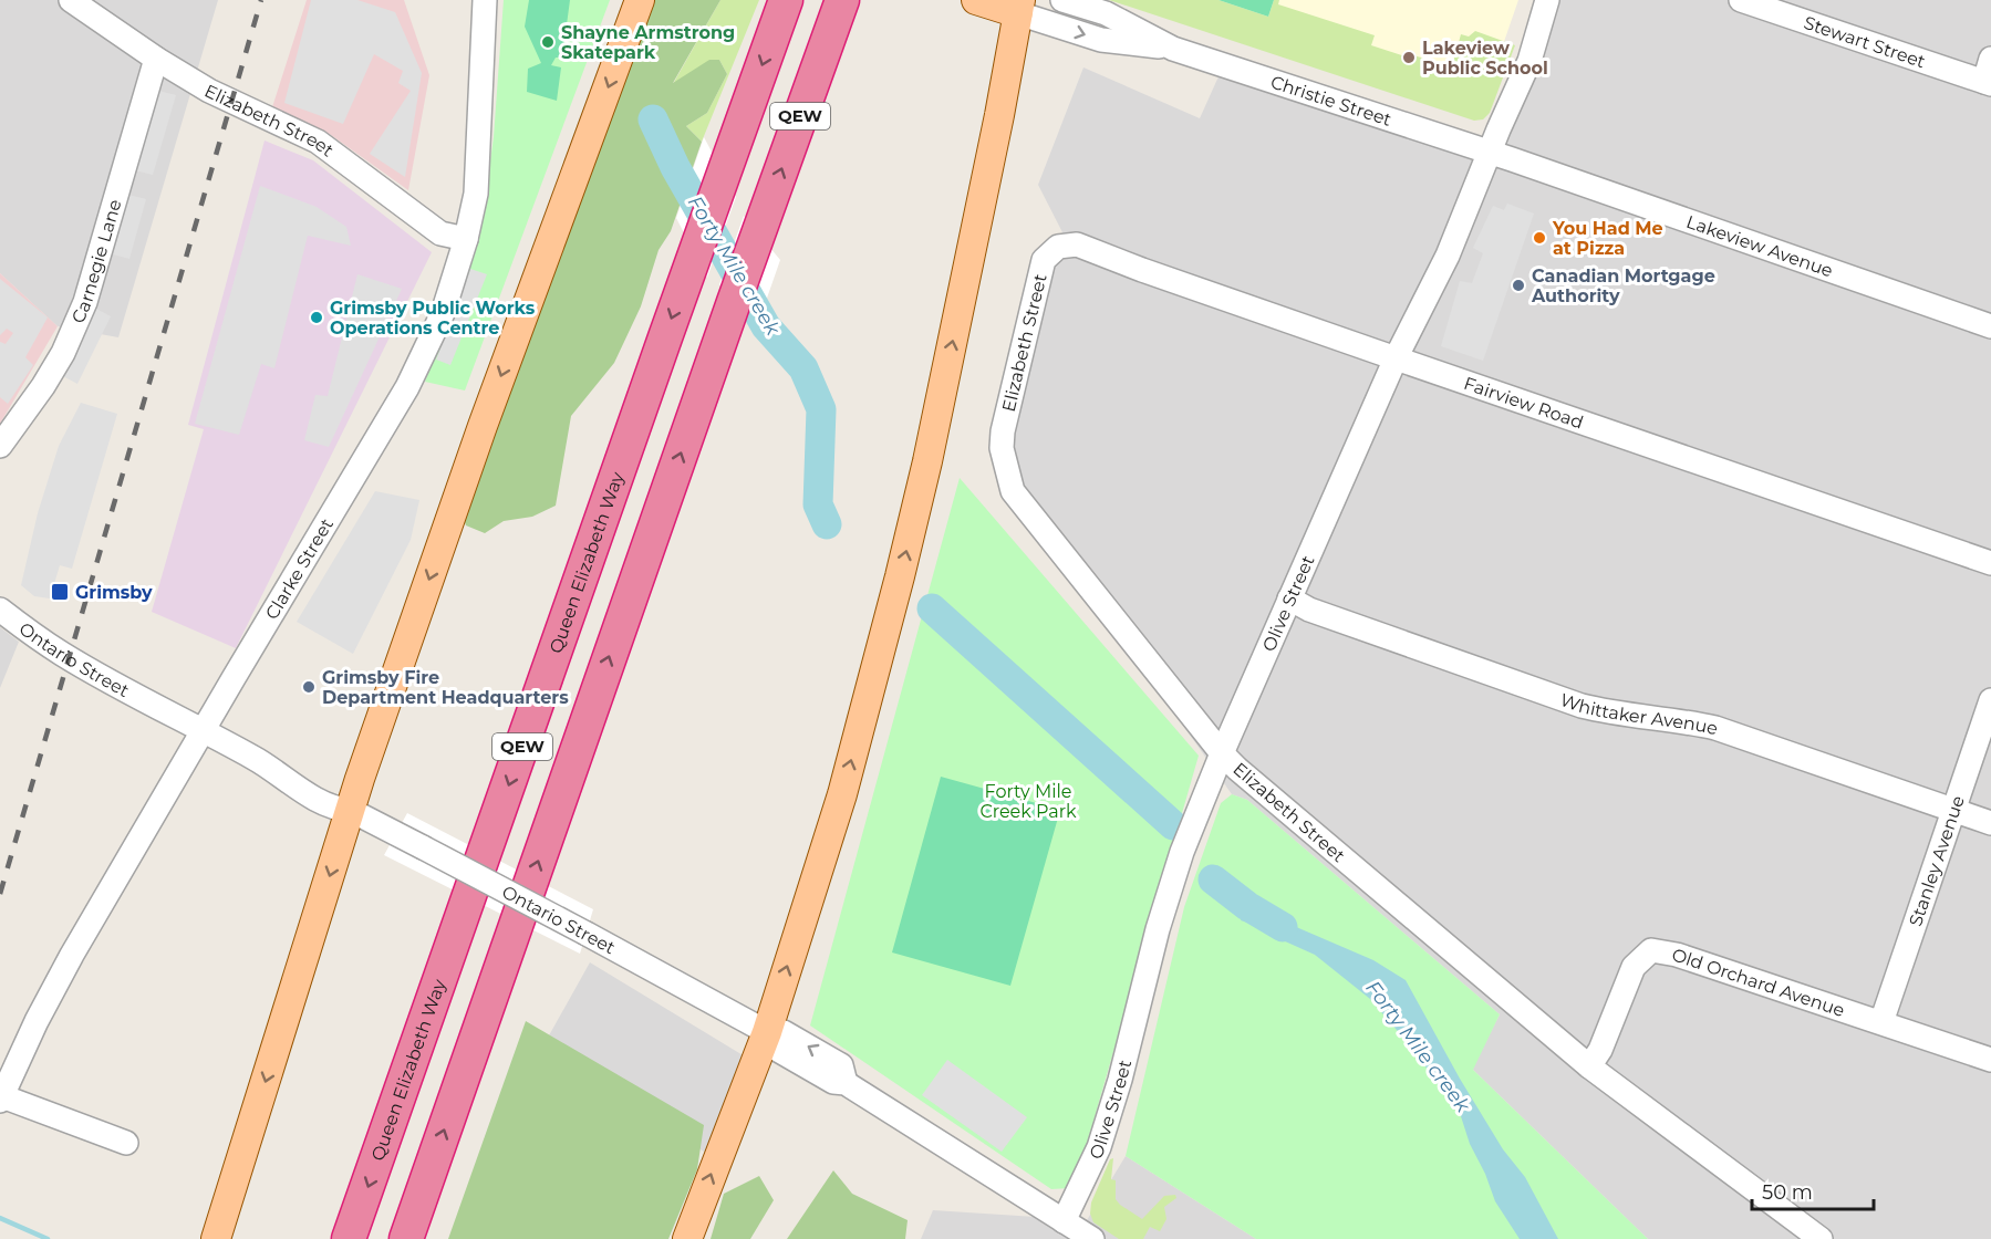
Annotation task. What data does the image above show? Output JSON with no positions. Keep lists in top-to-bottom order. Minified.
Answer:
{"streets":{"highway":["QEW","Queen Elizabeth Way"],"main road":["Christie Street"],"street":["Stewart Street","Elizabeth Street","Lakeview Avenue","Carnegie Lane","Fairview Road","Clarke Street","Olive Street","Ontario Street","Whittaker Avenue","Stanley Avenue","Old Orchard Avenue"]},"crossings":[["Christie Street","Lakeview Avenue"],["Christie Street","Olive Street"],["Elizabeth Street","Carnegie Lane"],["Elizabeth Street","Fairview Road"],["Elizabeth Street","Clarke Street"],["Elizabeth Street","Olive Street"],["Elizabeth Street","Old Orchard Avenue"],["Lakeview Avenue","Olive Street"],["Fairview Road","Olive Street"],["Clarke Street","Ontario Street"],["Olive Street","Ontario Street"],["Olive Street","Whittaker Avenue"],["Whittaker Avenue","Stanley Avenue"],["Stanley Avenue","Old Orchard Avenue"]],"water":["Forty Mile creek"],"parks":["Forty Mile Creek Park"],"places":{"other":["Shayne Armstrong Skatepark","Lakeview Public School","You Had Me at Pizza","Canadian Mortgage Authority","Grimsby Public Works Operations Centre","Grimsby Fire Department Headquarters"],"transit":["Grimsby"]},"scale_bar":"50 m"}
